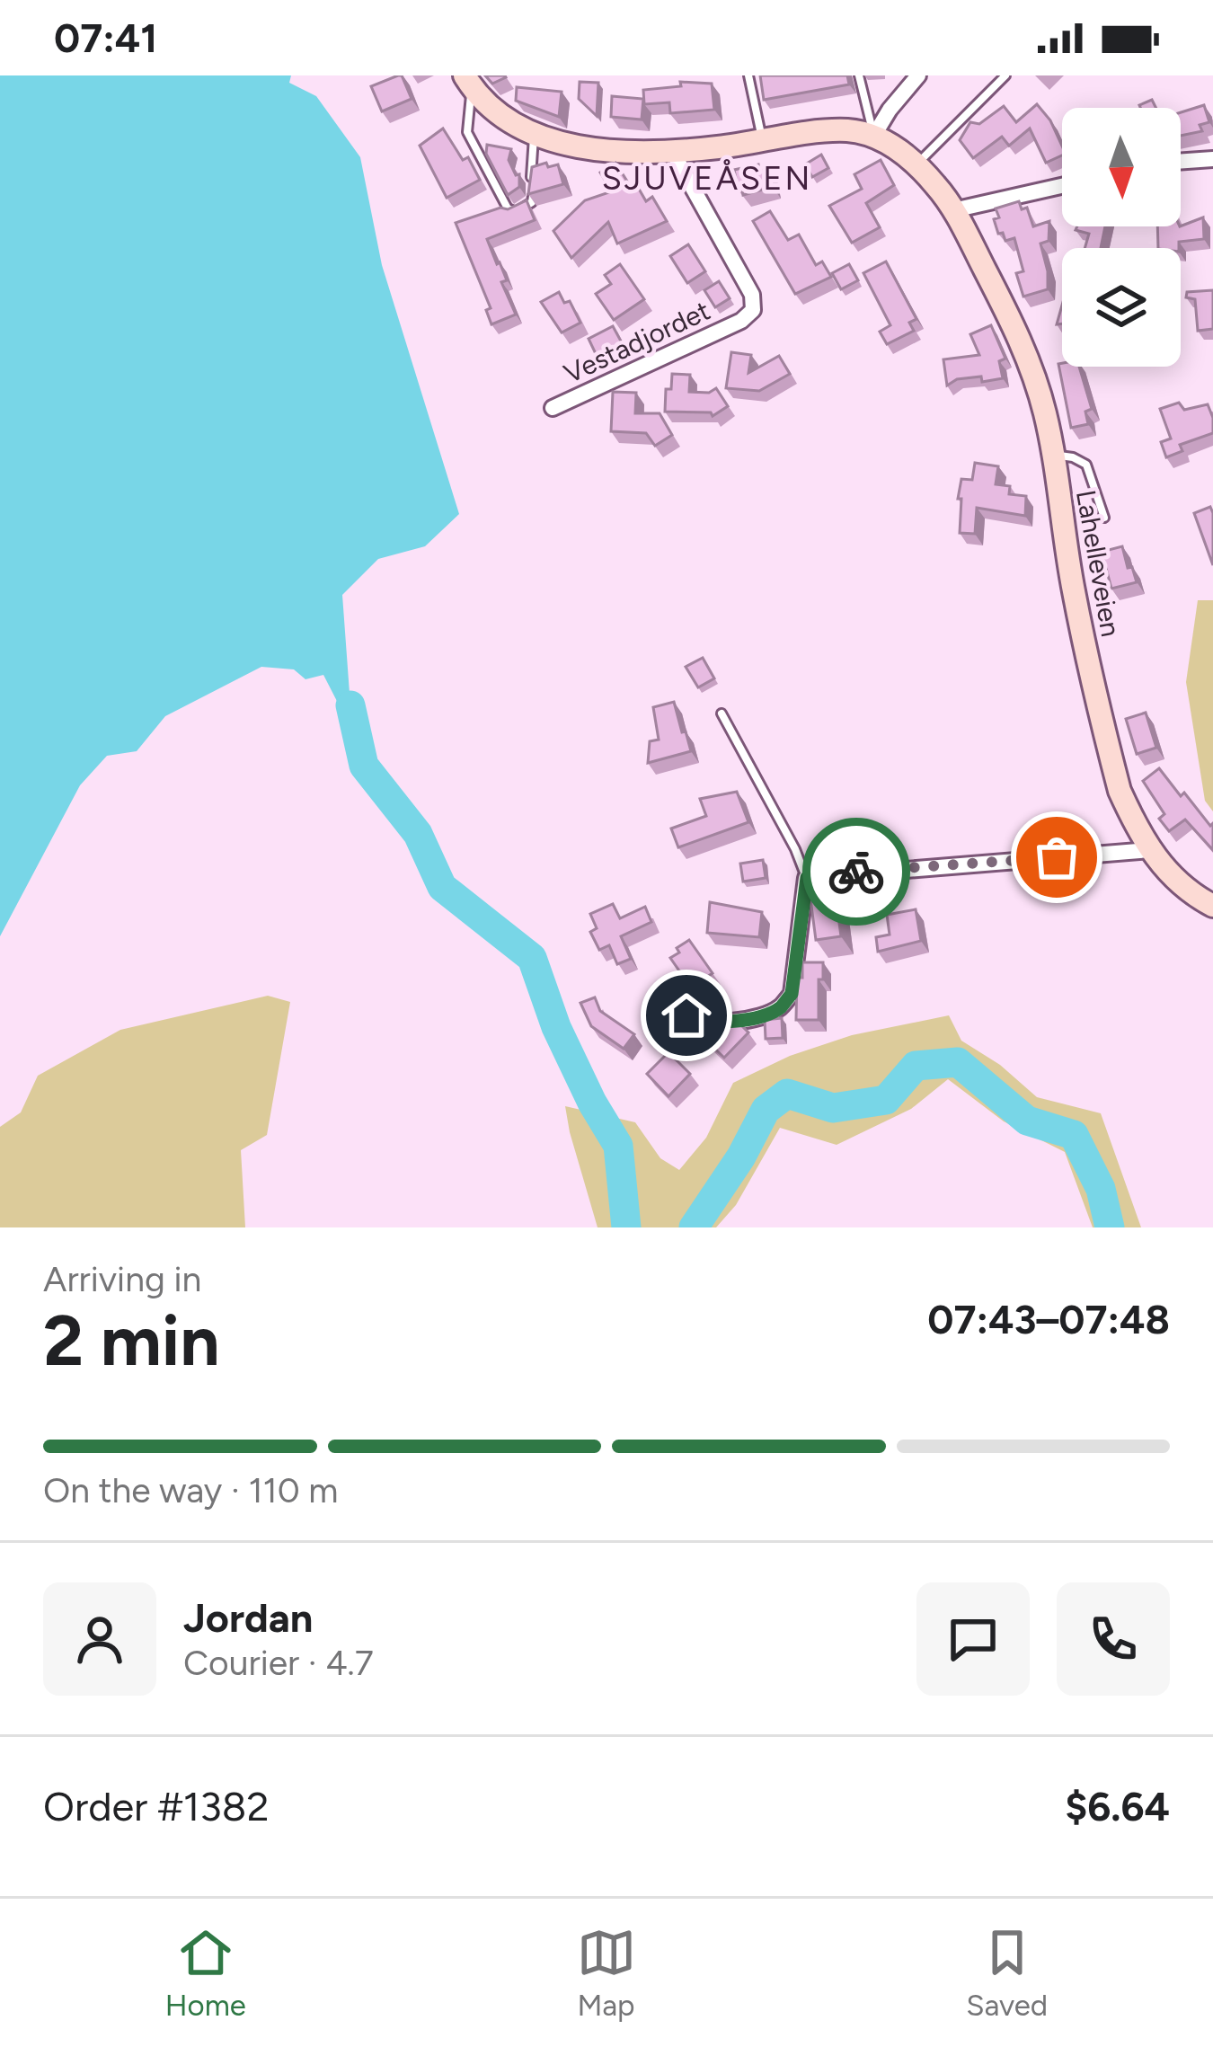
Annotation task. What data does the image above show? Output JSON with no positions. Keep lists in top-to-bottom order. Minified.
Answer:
{"streets":{"street":["Vestadjordet","Lahelleveien"]},"crossings":[["Vestadjordet","Lahelleveien"]],"districts":["SJUVEÅSEN"],"north":"bottom","page":{"status":"07:41","heading":["2 min","Arriving in","07:43–07:48"],"panel":["Jordan","Courier · 4.7","Order #1382","$6.64"],"bar":"On the way · 110 m","tabs":["Home","Map","Saved"]}}
